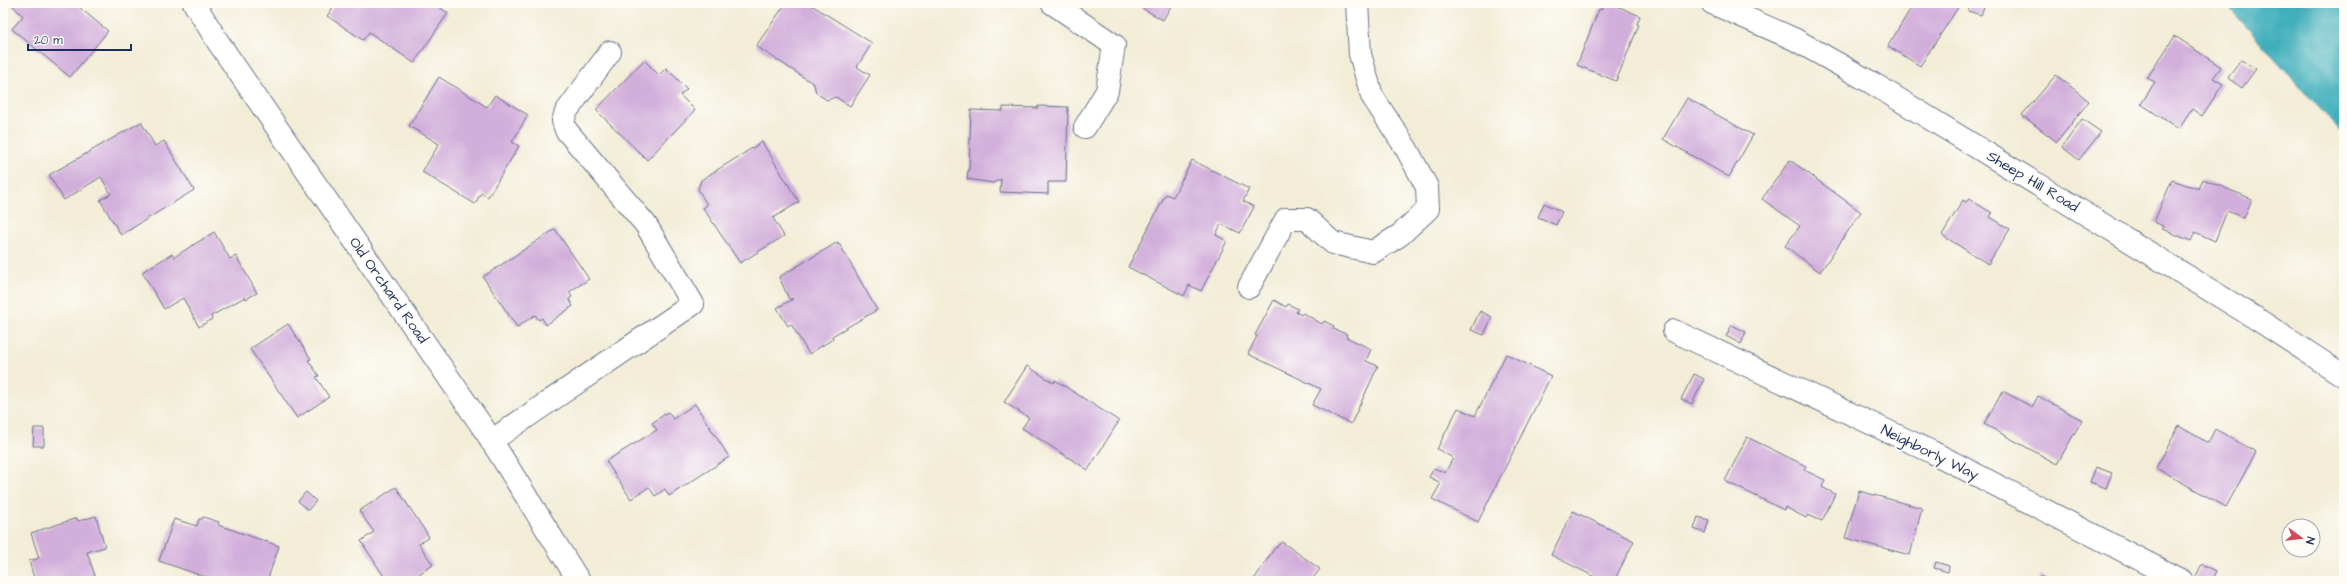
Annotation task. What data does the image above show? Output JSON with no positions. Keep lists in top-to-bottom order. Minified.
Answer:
{"streets":{"street":["Sheep Hill Road","Old Orchard Road","Neighborly Way"]},"scale_bar":"20 m","north":"right"}
